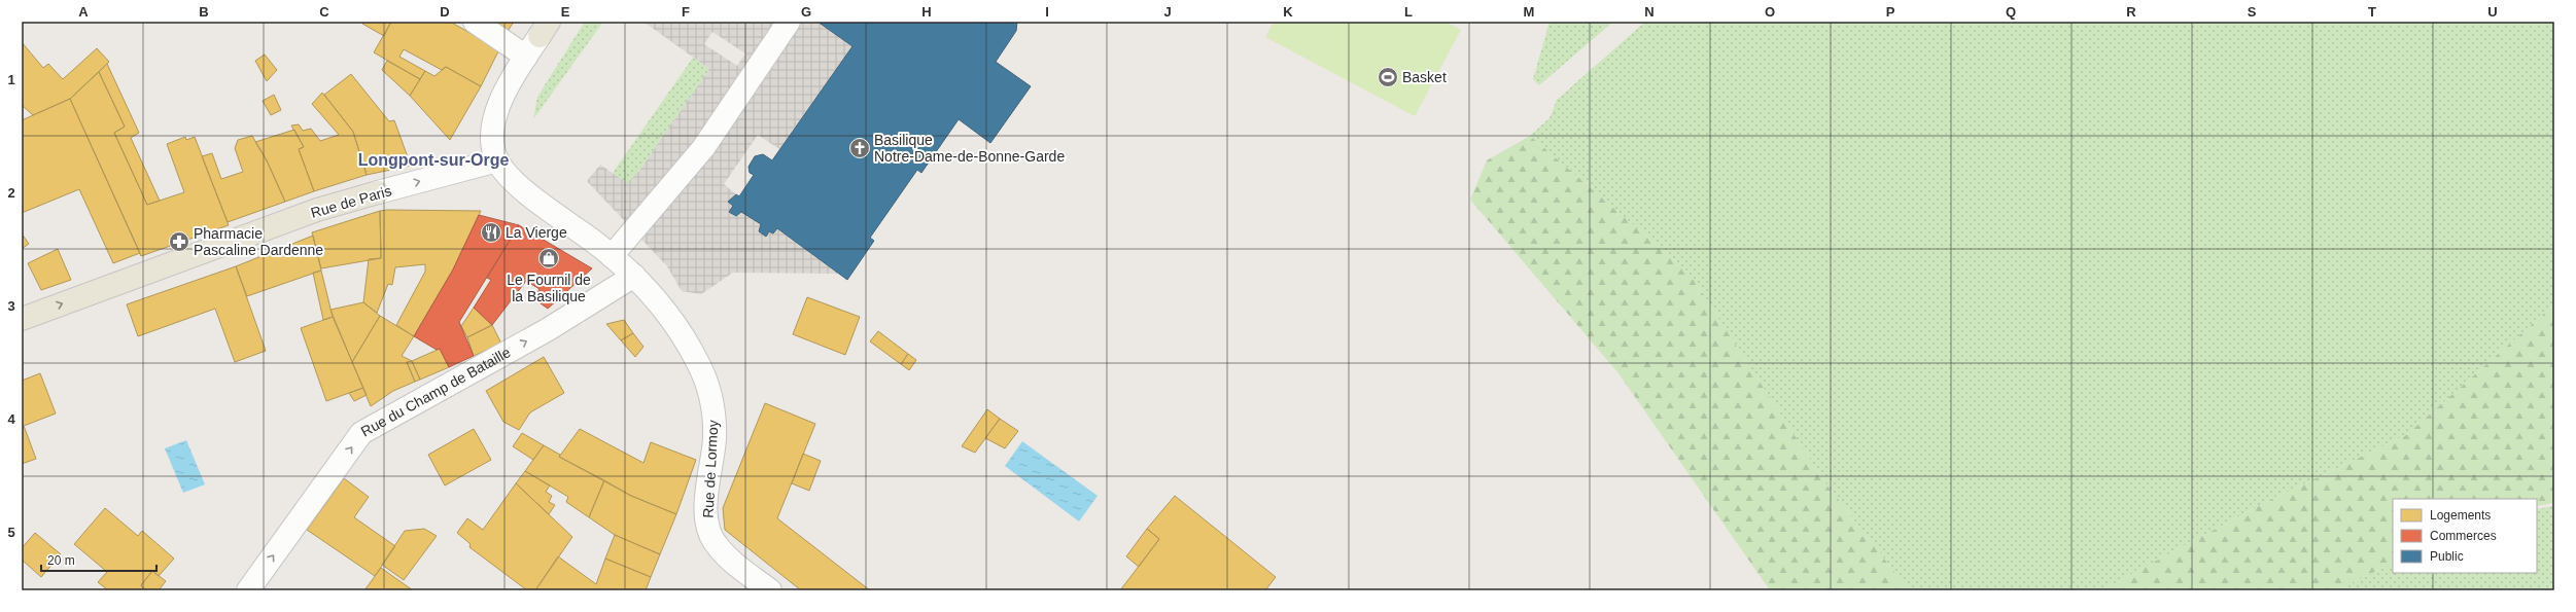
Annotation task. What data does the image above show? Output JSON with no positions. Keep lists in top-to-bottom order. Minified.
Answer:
{"streets":{"main road":["Rue de Paris"],"street":["Rue du Champ de Bataille","Rue de Lormoy"]},"crossings":[["Rue de Paris","Rue de Lormoy"],["Rue du Champ de Bataille","Rue de Lormoy"]],"one_way":["Rue de Paris","Rue du Champ de Bataille"],"districts":["Longpont-sur-Orge"],"places":{"sports":["Basket"],"church":["Basilique Notre-Dame-de-Bonne-Garde"],"restaurant":["La Vierge"],"pharmacy":["Pharmacie Pascaline Dardenne"],"shop":["Le Fournil de la Basilique"]},"legend":["Logements","Commerces","Public"],"scale_bar":"20 m","grid":{"columns":["A","B","C","D","E","F","G","H","I","J","K","L","M","N","O","P","Q","R","S","T","U"],"rows":["1","2","3","4","5"]}}
